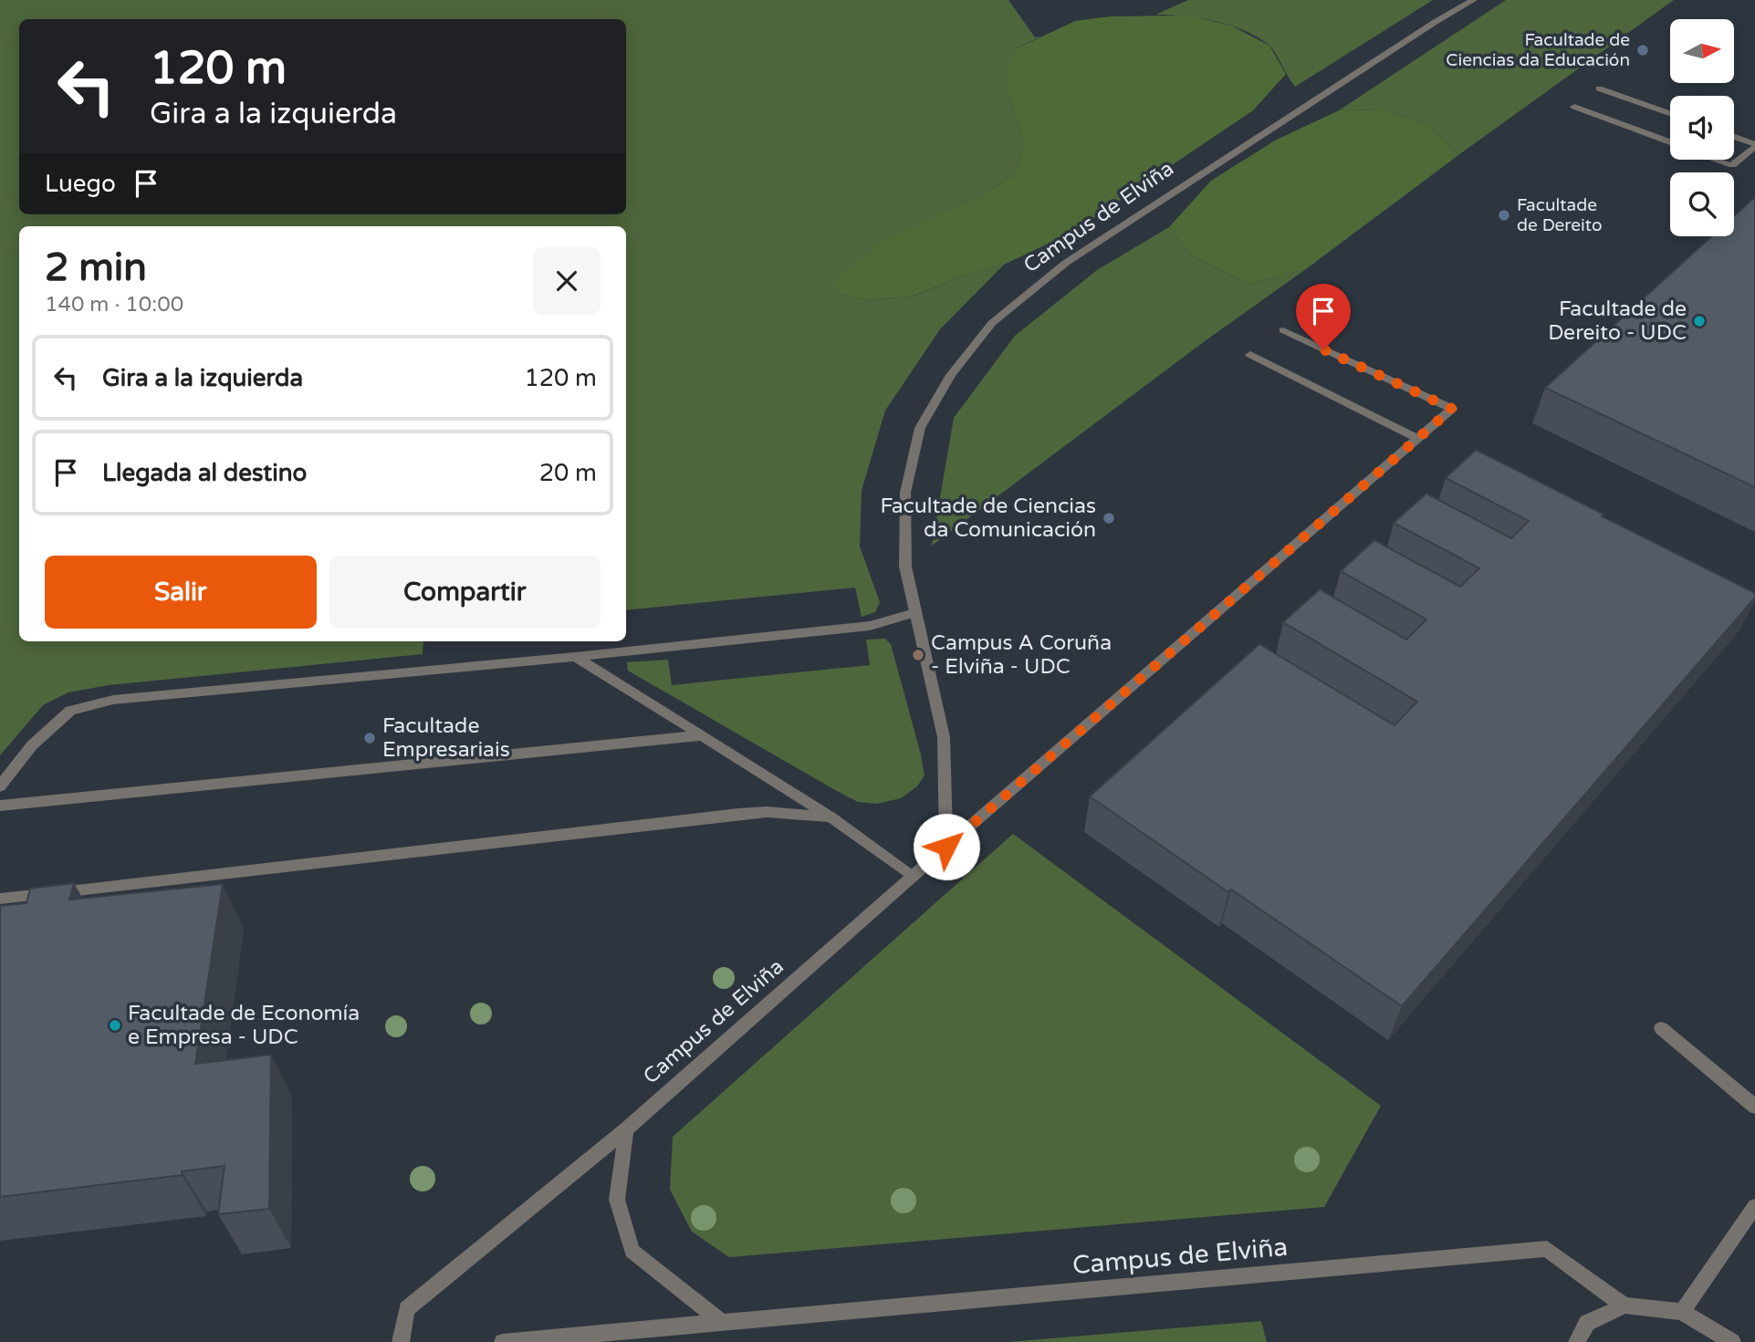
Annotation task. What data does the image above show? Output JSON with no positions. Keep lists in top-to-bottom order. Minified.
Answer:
{"streets":{"street":["Campus de Elviña"]},"places":["Facultade de Ciencias da Educación","Facultade de Dereito","Facultade de Dereito - UDC","Facultade de Ciencias da Comunicación","Campus A Coruña - Elviña - UDC","Facultade Empresariais","Facultade de Economía e Empresa - UDC"],"north":"right","page":{"turn":["120 m","Gira a la izquierda"],"then":"Luego","heading":["2 min","140 m · 10:00"],"list":[{"name":"Gira a la izquierda","value":"120 m"},{"name":"Llegada al destino","value":"20 m"}],"buttons":["Salir","Compartir"]}}
